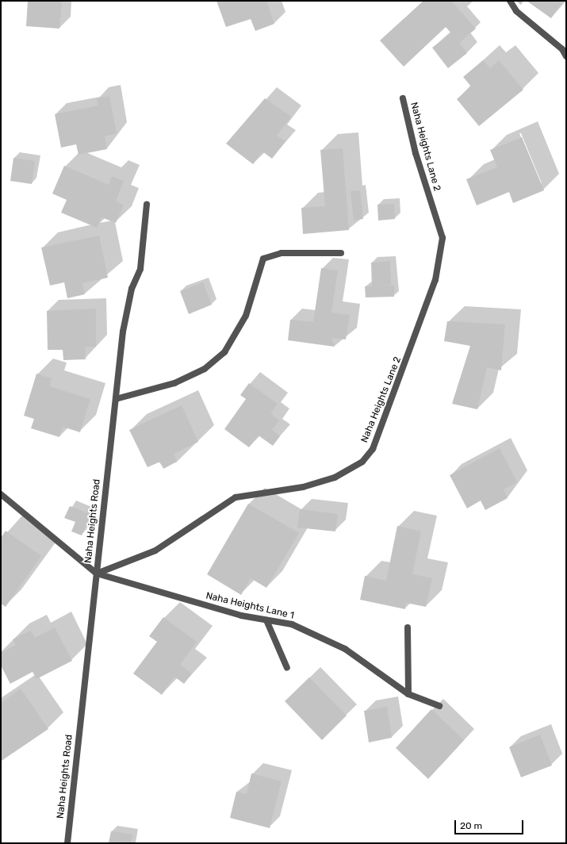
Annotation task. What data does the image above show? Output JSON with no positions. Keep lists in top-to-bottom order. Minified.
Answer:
{"streets":{"street":["Naha Heights Lane 2","Naha Heights Road","Naha Heights Lane 1"]},"crossings":[["Naha Heights Lane 2","Naha Heights Road"],["Naha Heights Lane 2","Naha Heights Lane 1"],["Naha Heights Road","Naha Heights Lane 1"]],"scale_bar":"20 m"}
